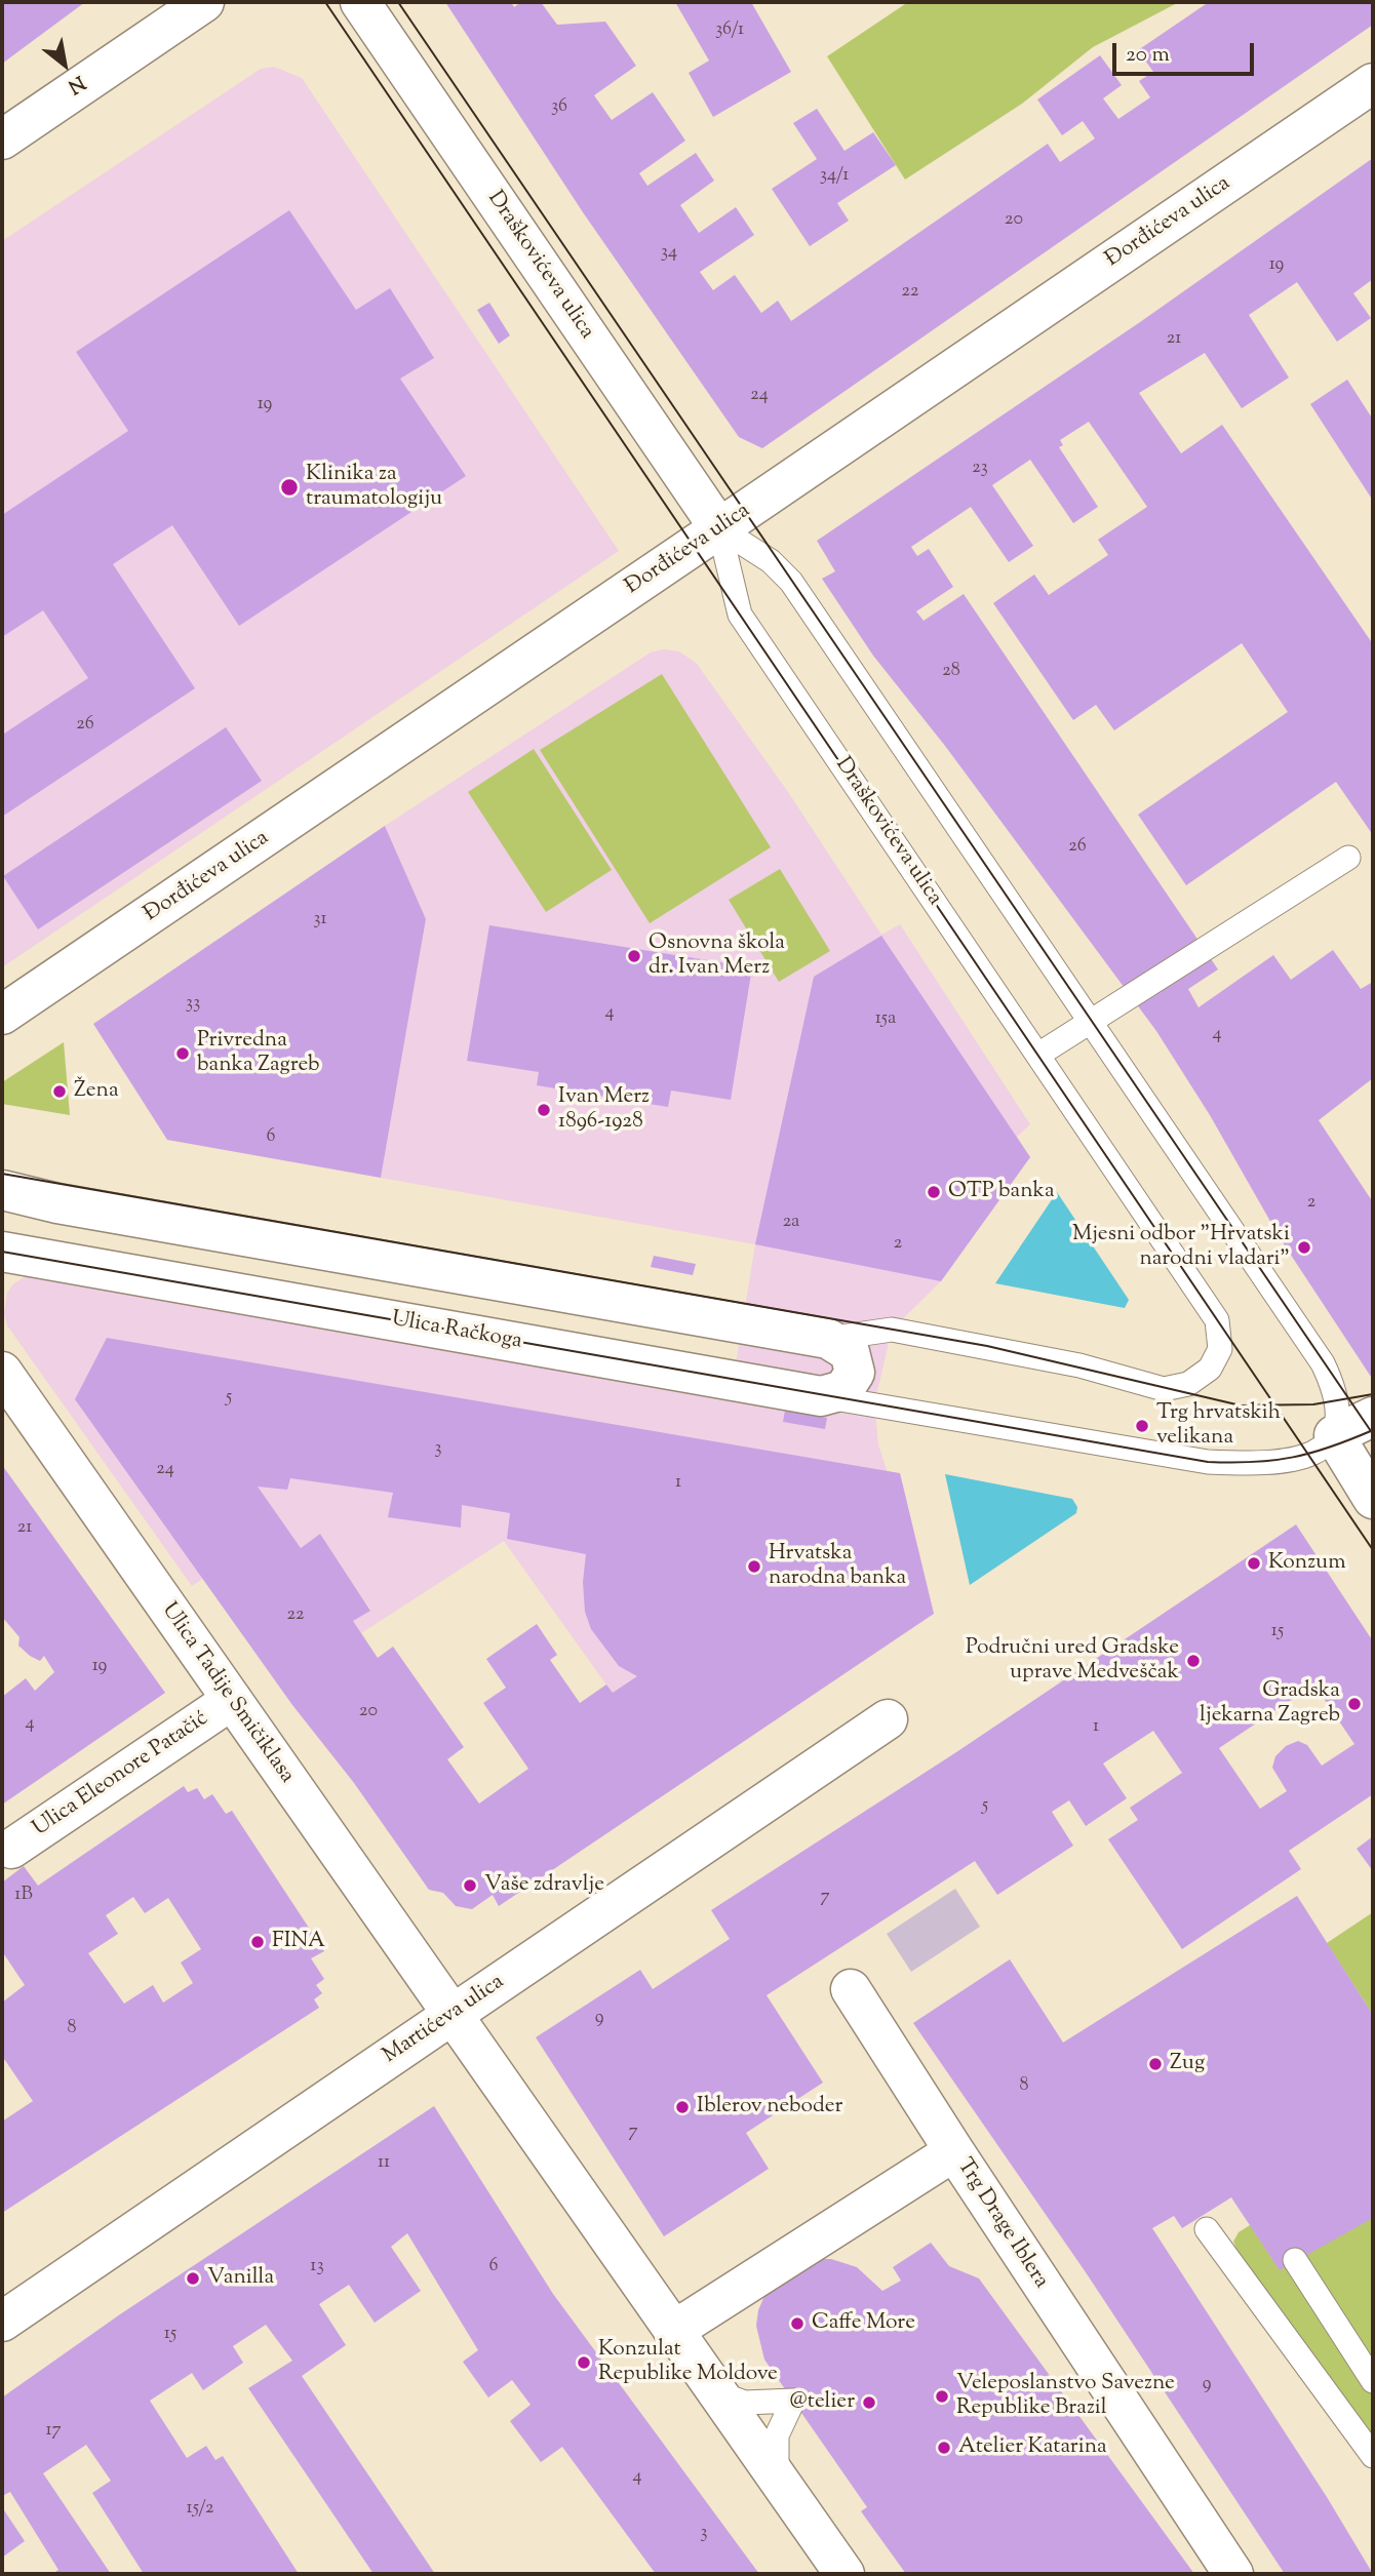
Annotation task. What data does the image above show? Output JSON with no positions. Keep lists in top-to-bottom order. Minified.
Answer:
{"streets":{"street":["Đorđićeva ulica","Draškovićeva ulica","Ulica Račkoga","Ulica Tadije Smičiklasa","Ulica Eleonore Patačić","Martićeva ulica","Trg Drage Iblera"]},"crossings":[["Đorđićeva ulica","Draškovićeva ulica"],["Ulica Tadije Smičiklasa","Ulica Eleonore Patačić"],["Ulica Tadije Smičiklasa","Martićeva ulica"]],"places":["Klinika za traumatologiju","Osnovna škola dr. Ivan Merz","Privredna banka Zagreb","Žena","Ivan Merz 1896-1928","OTP banka","Mjesni odbor \"Hrvatski narodni vladari\"","Trg hrvatskih velikana","Konzum","Hrvatska narodna banka","Područni ured Gradske uprave Medveščak","Gradska ljekarna Zagreb","Vaše zdravlje","FINA","Zug","Iblerov neboder","Vanilla","Caffe More","Konzulat Republike Moldove","Veleposlanstvo Savezne Republike Brazil","@telier","Atelier Katarina"],"house_numbers":["36/1","36","34/1","20","34","19","22","21","24","19","23","28","26","26","31","33","4","15a","4","6","2","2a","2","5","3","24","1","21","22","15","19","20","4","1","5","1B","7","9","8","8","7","11","13","6","15","9","17","4","15/2","3"],"scale_bar":"20 m","north":"bottom right"}
